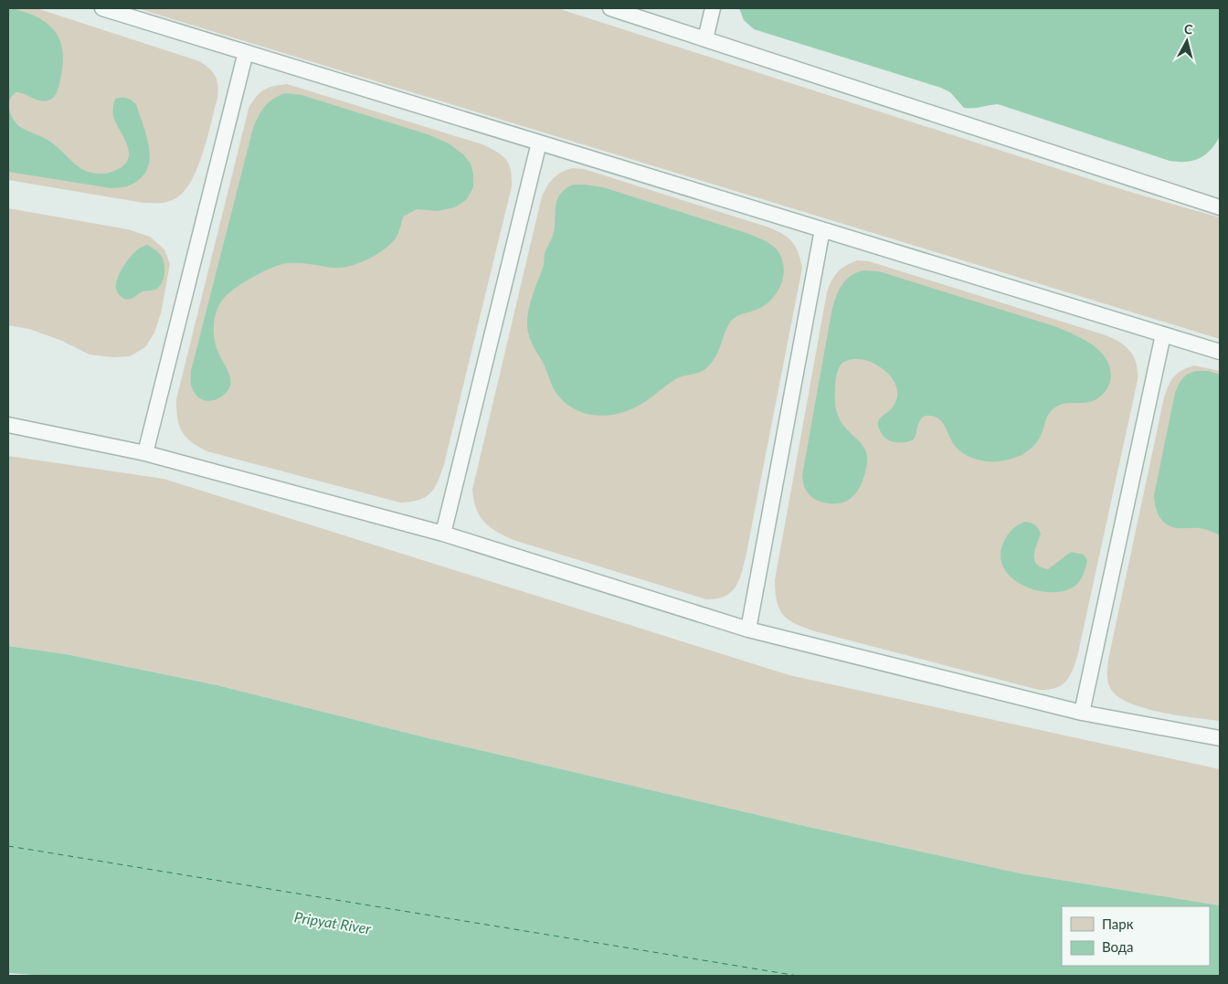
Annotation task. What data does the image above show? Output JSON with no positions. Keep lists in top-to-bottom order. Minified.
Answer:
{"water":["Pripyat River"],"legend":["Парк","Вода"],"north":"top"}
